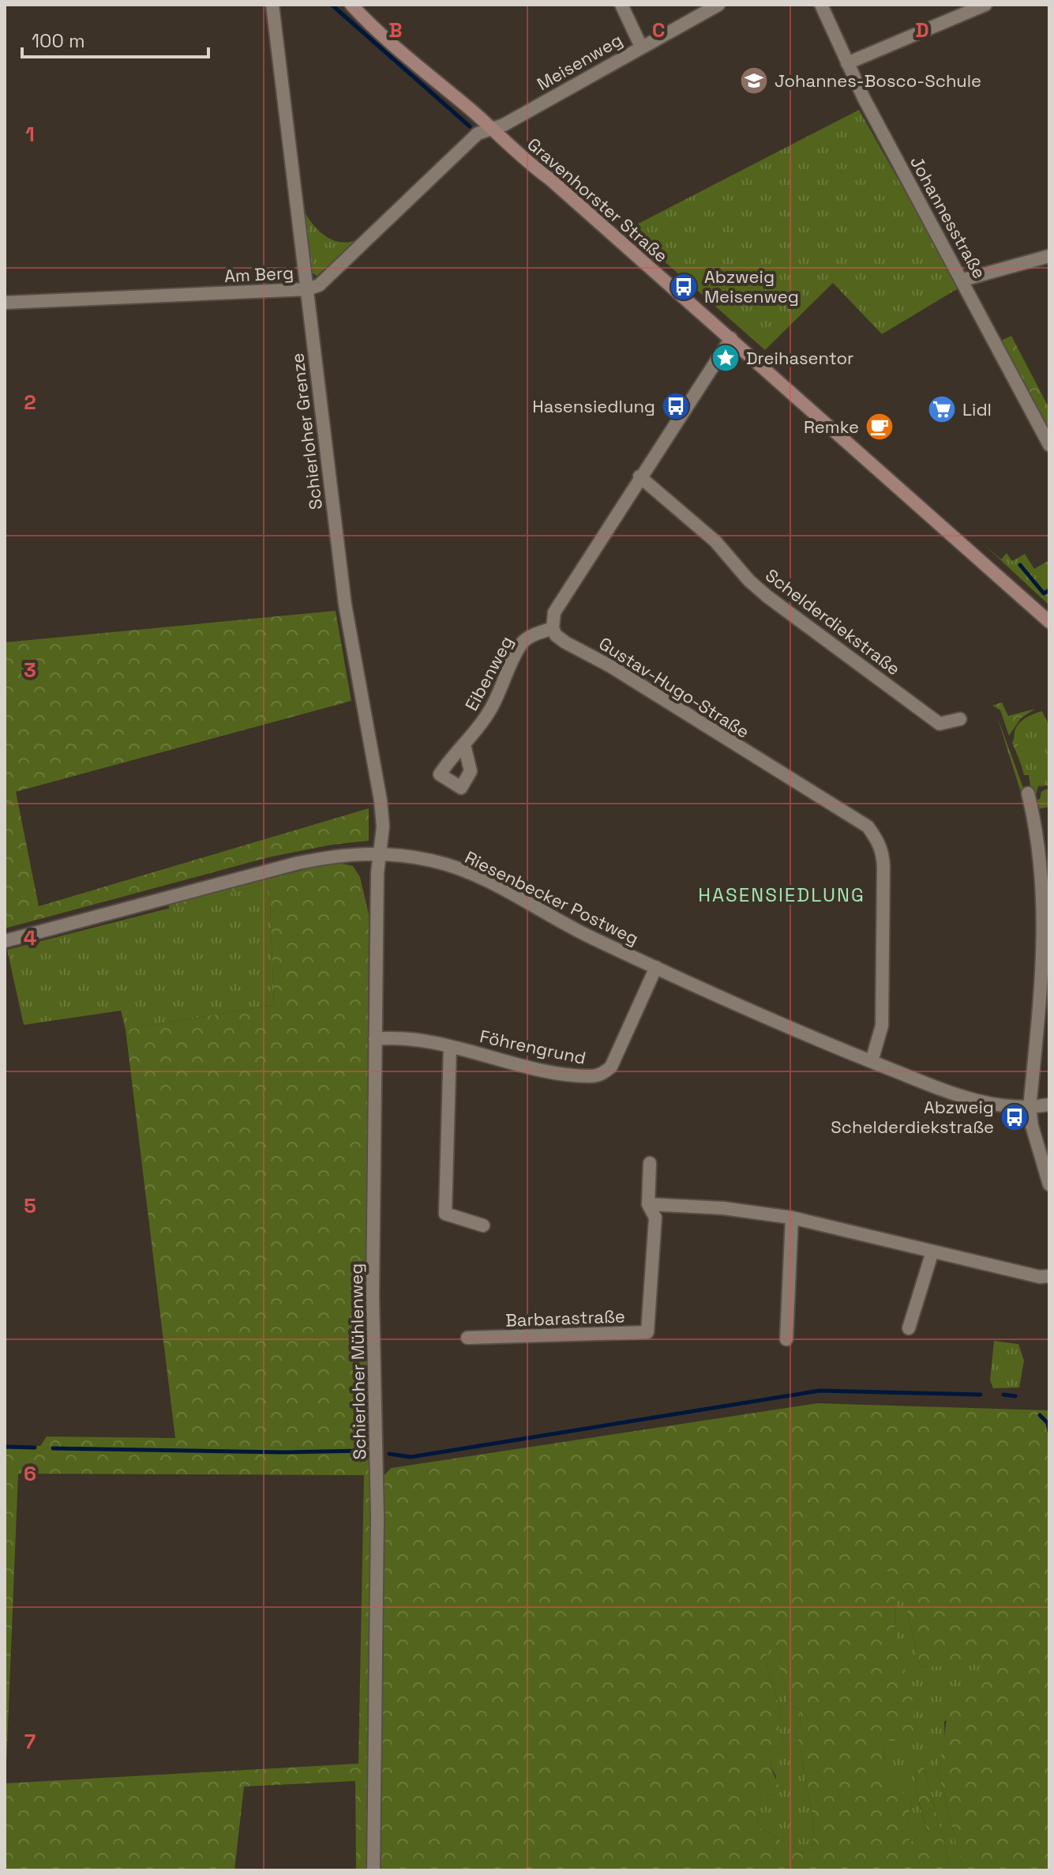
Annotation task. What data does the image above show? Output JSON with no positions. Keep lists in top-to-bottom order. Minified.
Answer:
{"streets":{"main road":["Gravenhorster Straße"],"street":["Meisenweg","Johannesstraße","Am Berg","Schierloher Grenze","Schelderdiekstraße","Eibenweg","Gustav-Hugo-Straße","Riesenbecker Postweg","Föhrengrund","Barbarastraße","Schierloher Mühlenweg"]},"crossings":[["Meisenweg","Gravenhorster Straße"],["Meisenweg","Am Berg"],["Gravenhorster Straße","Am Berg"],["Am Berg","Schierloher Grenze"],["Schierloher Grenze","Riesenbecker Postweg"],["Schierloher Grenze","Schierloher Mühlenweg"],["Eibenweg","Gustav-Hugo-Straße"],["Gustav-Hugo-Straße","Riesenbecker Postweg"],["Riesenbecker Postweg","Föhrengrund"],["Riesenbecker Postweg","Schierloher Mühlenweg"],["Föhrengrund","Schierloher Mühlenweg"]],"districts":["HASENSIEDLUNG"],"places":{"school or university":["Johannes-Bosco-Schule"],"bus stop":["Abzweig Meisenweg","Hasensiedlung","Abzweig Schelderdiekstraße"],"place":["Dreihasentor"],"supermarket":["Lidl"],"cafe":["Remke"]},"scale_bar":"100 m","grid":{"columns":["B","C","D"],"rows":["1","2","3","4","5","6","7"]}}
